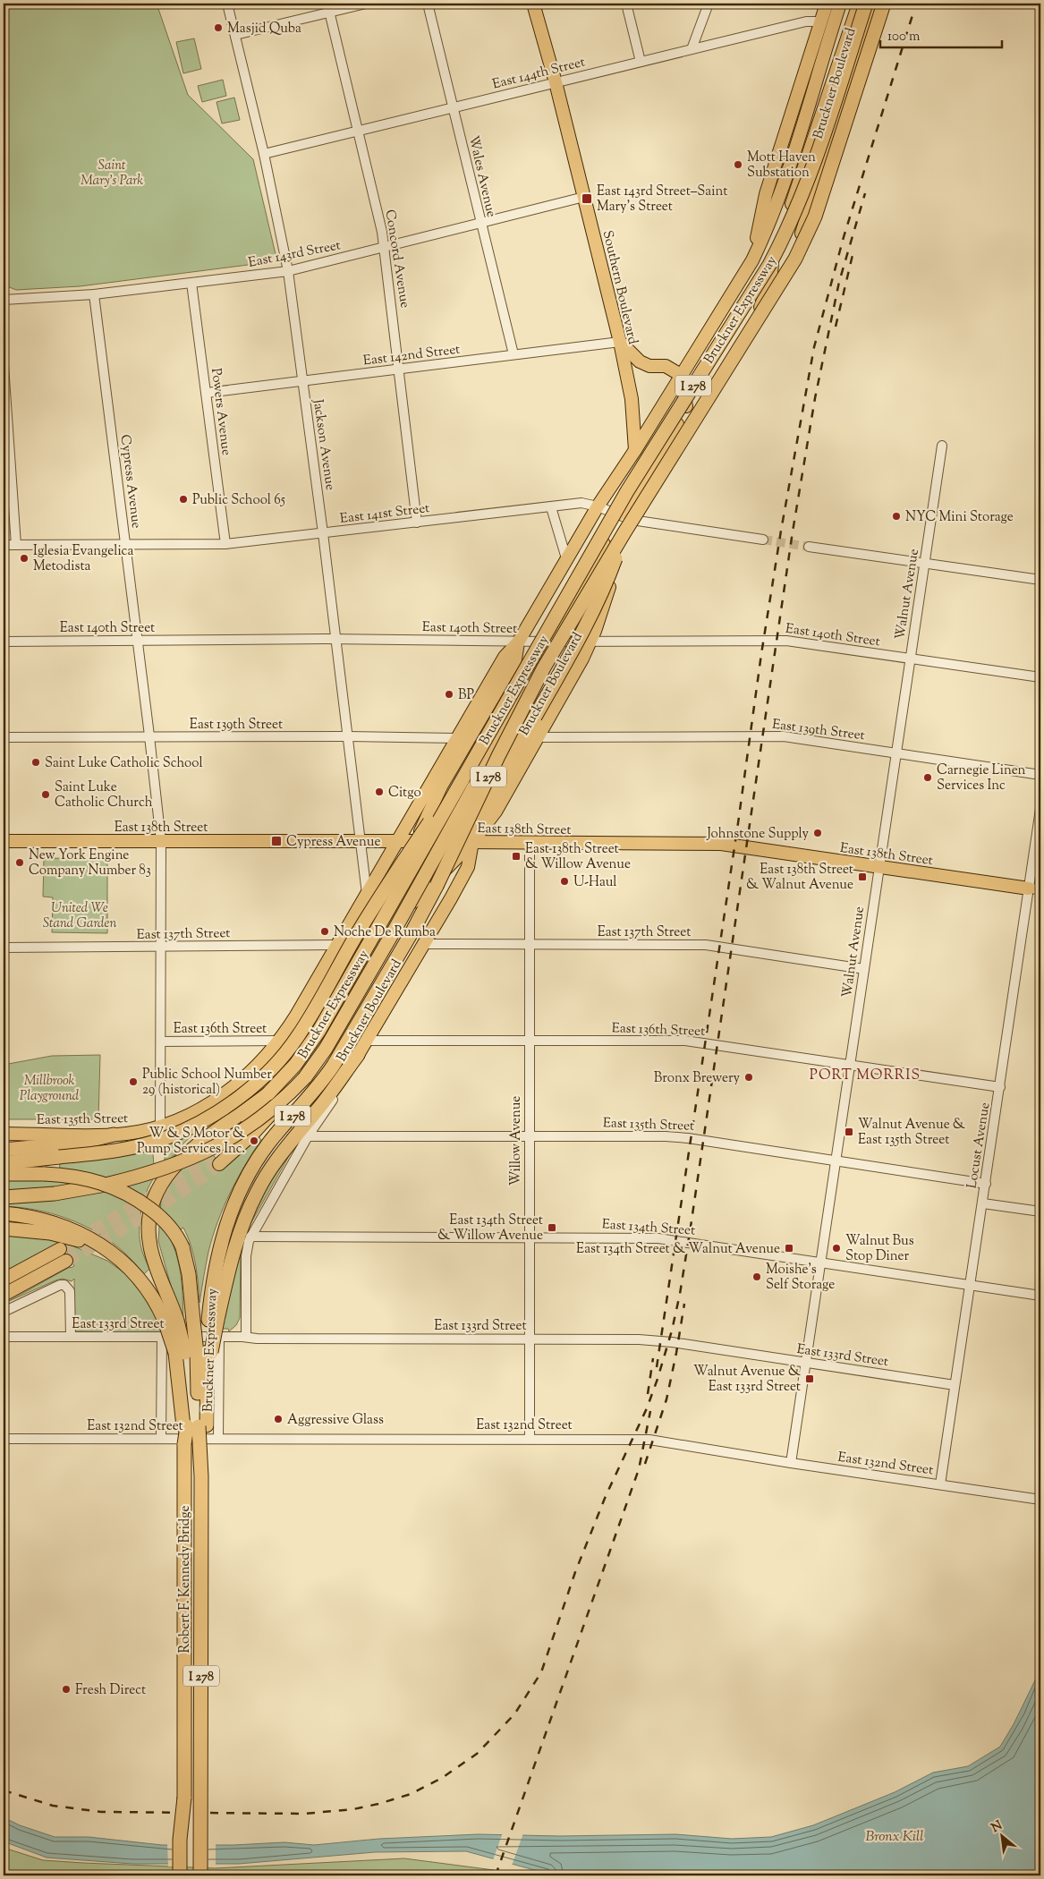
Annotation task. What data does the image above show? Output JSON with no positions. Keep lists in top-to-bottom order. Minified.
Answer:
{"streets":{"highway":["Bruckner Expressway","I 278","Robert F. Kennedy Bridge"],"main road":["Bruckner Boulevard","Southern Boulevard","East 138th Street","East 135th Street"],"street":["East 144th Street","Wales Avenue","East 143rd Street","Concord Avenue","East 142nd Street","Powers Avenue","Jackson Avenue","Cypress Avenue","East 141st Street","Walnut Avenue","East 140th Street","East 139th Street","East 137th Street","East 136th Street","Willow Avenue","Locust Avenue","East 134th Street","East 133rd Street","East 132nd Street"]},"crossings":[["East 144th Street","Bruckner Boulevard"],["East 144th Street","Wales Avenue"],["East 144th Street","Concord Avenue"],["East 144th Street","Southern Boulevard"],["East 144th Street","Jackson Avenue"],["Bruckner Boulevard","Southern Boulevard"],["Bruckner Boulevard","Bruckner Expressway"],["Bruckner Boulevard","Jackson Avenue"],["Bruckner Boulevard","Cypress Avenue"],["Bruckner Boulevard","East 141st Street"],["Bruckner Boulevard","East 140th Street"],["Bruckner Boulevard","East 139th Street"],["Bruckner Boulevard","East 138th Street"],["Bruckner Boulevard","East 137th Street"],["Bruckner Boulevard","East 136th Street"],["Bruckner Boulevard","East 135th Street"],["Bruckner Boulevard","East 134th Street"],["Bruckner Boulevard","East 133rd Street"],["Wales Avenue","East 143rd Street"],["Wales Avenue","East 142nd Street"],["East 143rd Street","Concord Avenue"],["East 143rd Street","Southern Boulevard"],["East 143rd Street","Powers Avenue"],["East 143rd Street","Jackson Avenue"],["East 143rd Street","Cypress Avenue"],["Concord Avenue","East 142nd Street"],["Concord Avenue","East 141st Street"],["Southern Boulevard","East 142nd Street"],["Bruckner Expressway","East 141st Street"],["Bruckner Expressway","East 139th Street"],["Bruckner Expressway","Robert F. Kennedy Bridge"],["East 142nd Street","Powers Avenue"],["East 142nd Street","Jackson Avenue"],["Powers Avenue","East 141st Street"],["Jackson Avenue","East 141st Street"],["Jackson Avenue","East 140th Street"],["Jackson Avenue","East 139th Street"],["Jackson Avenue","East 138th Street"],["Cypress Avenue","East 141st Street"],["Cypress Avenue","East 140th Street"],["Cypress Avenue","East 139th Street"],["Cypress Avenue","East 138th Street"],["Cypress Avenue","East 137th Street"],["Cypress Avenue","East 136th Street"],["Cypress Avenue","East 135th Street"],["Walnut Avenue","East 140th Street"],["Walnut Avenue","East 139th Street"],["Walnut Avenue","East 138th Street"],["Walnut Avenue","East 137th Street"],["Walnut Avenue","East 136th Street"],["Walnut Avenue","East 135th Street"],["Walnut Avenue","East 134th Street"],["Walnut Avenue","East 133rd Street"],["Walnut Avenue","East 132nd Street"],["East 138th Street","Willow Avenue"],["East 138th Street","Locust Avenue"],["East 137th Street","Willow Avenue"],["East 136th Street","Willow Avenue"],["East 136th Street","Locust Avenue"],["East 135th Street","Willow Avenue"],["East 135th Street","Locust Avenue"],["Willow Avenue","East 134th Street"],["Willow Avenue","East 133rd Street"],["Willow Avenue","East 132nd Street"],["Locust Avenue","East 134th Street"],["Locust Avenue","East 133rd Street"],["Locust Avenue","East 132nd Street"]],"districts":["PORT MORRIS"],"water":["Bronx Kill"],"parks":["Saint Mary's Park","United We Stand Garden","Millbrook Playground"],"places":{"other":["Masjid Quba","Mott Haven Substation","Public School 65","NYC Mini Storage","Iglesia Evangelica Metodista","BP","Saint Luke Catholic School","Carnegie Linen Services Inc","Citgo","Saint Luke Catholic Church","Johnstone Supply","New York Engine Company Number 83","U-Haul","Noche De Rumba","Bronx Brewery","Public School Number 29 (historical)","W & S Motor & Pump Services Inc.","Walnut Bus Stop Diner","Moishe's Self Storage","Aggressive Glass","Fresh Direct"],"transit":["East 143rd Street–Saint Mary’s Street","Cypress Avenue","East 138th Street & Willow Avenue","East 138th Street & Walnut Avenue","Walnut Avenue & East 135th Street","East 134th Street & Willow Avenue","East 134th Street & Walnut Avenue","Walnut Avenue & East 133rd Street"]},"scale_bar":"100 m","north":"top left"}
